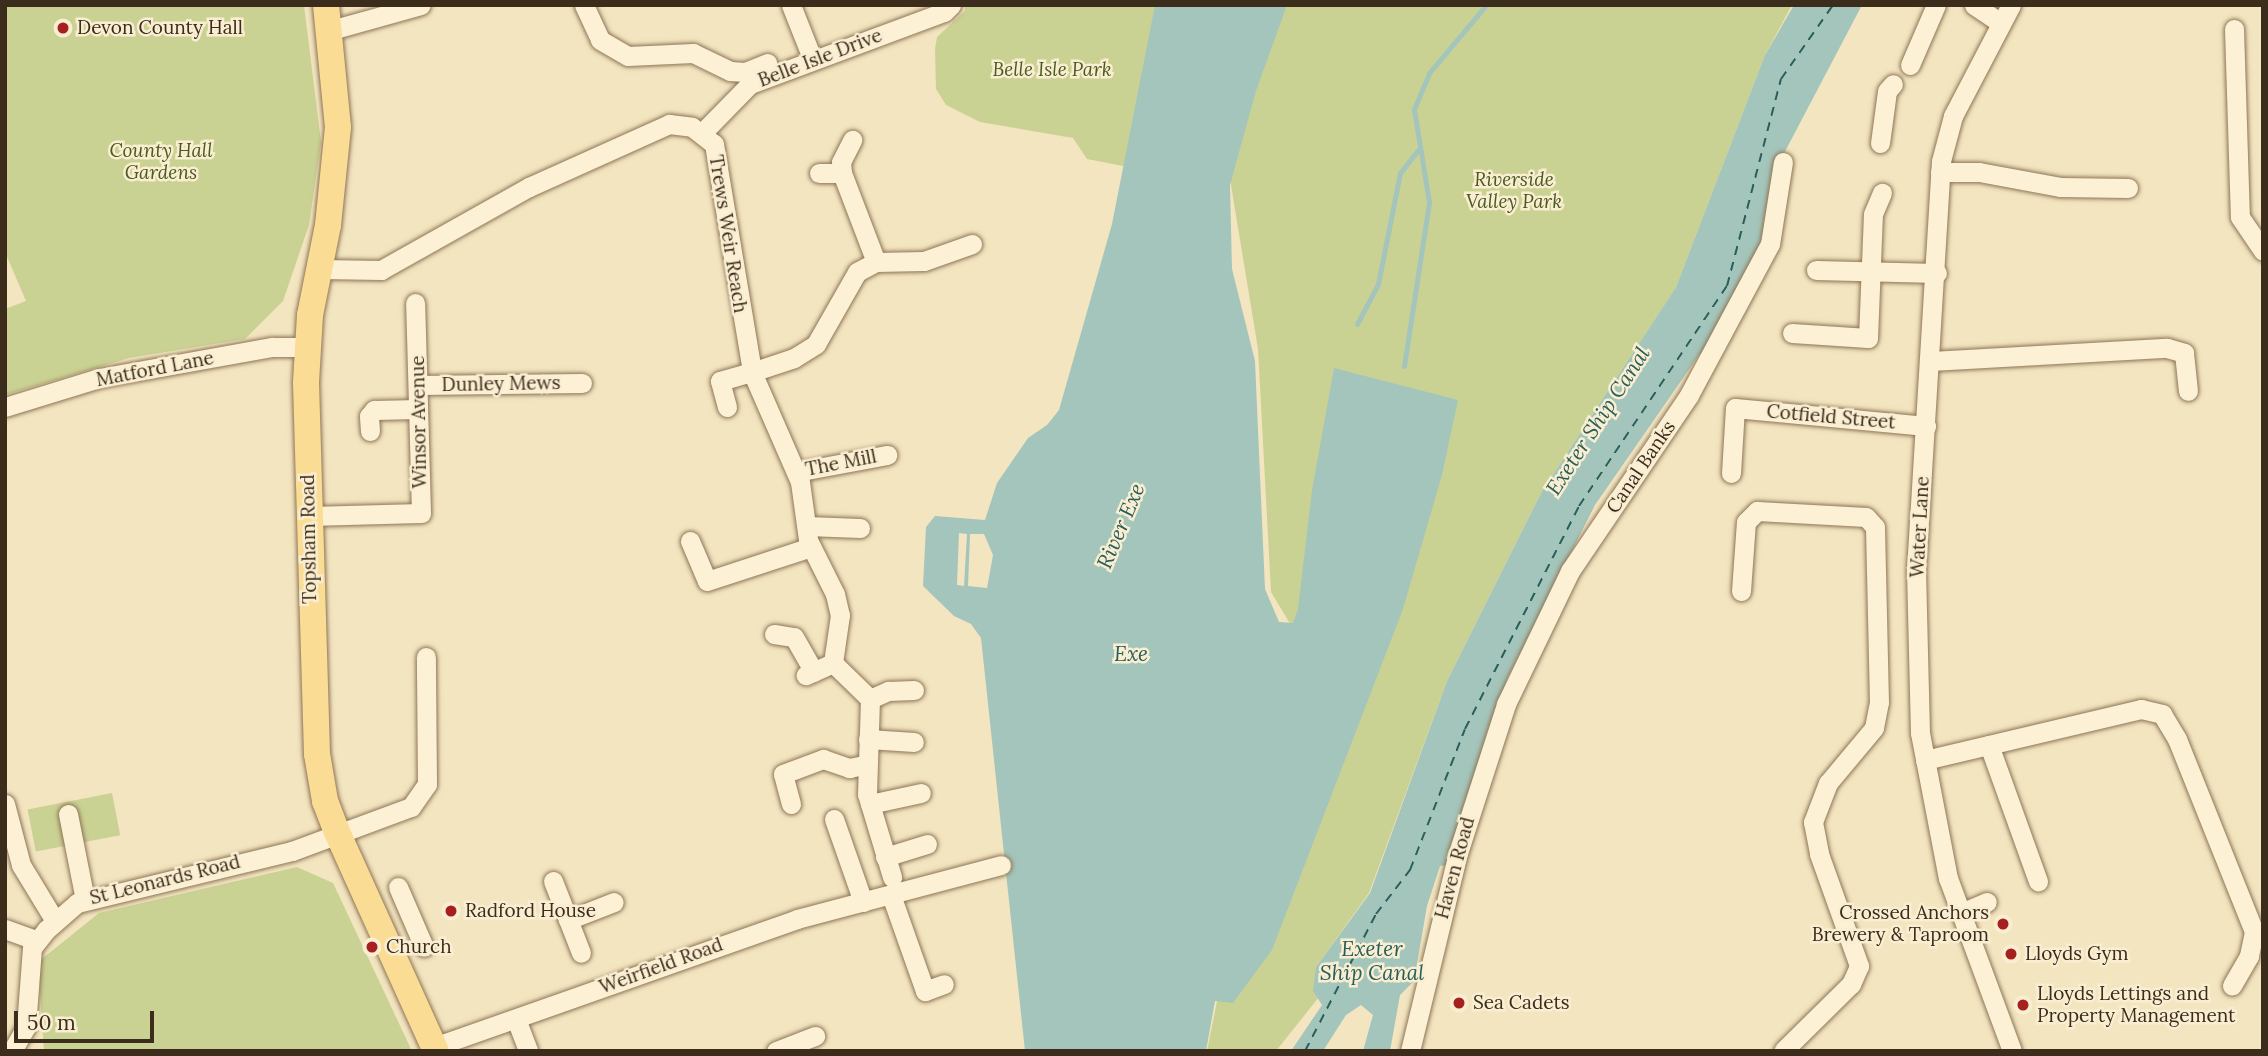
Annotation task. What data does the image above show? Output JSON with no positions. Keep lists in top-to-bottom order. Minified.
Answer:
{"streets":{"main road":["Topsham Road"],"street":["Belle Isle Drive","Trews Weir Reach","Matford Lane","Dunley Mews","Cotfield Street","Winsor Avenue","The Mill","Canal Banks","Water Lane","Haven Road","St Leonards Road","Weirfield Road"]},"crossings":[["Belle Isle Drive","Trews Weir Reach"],["Trews Weir Reach","The Mill"],["Trews Weir Reach","Topsham Road"],["Matford Lane","Topsham Road"],["Dunley Mews","Winsor Avenue"],["Cotfield Street","Water Lane"],["Winsor Avenue","Topsham Road"],["Canal Banks","Haven Road"],["Topsham Road","St Leonards Road"],["Topsham Road","Weirfield Road"]],"water":["Exeter Ship Canal","River Exe","Exe"],"parks":["Belle Isle Park","County Hall Gardens","Riverside Valley Park"],"places":["Devon County Hall","Radford House","Crossed Anchors Brewery & Taproom","Church","Lloyds Gym","Sea Cadets","Lloyds Lettings and Property Management"],"scale_bar":"50 m"}
